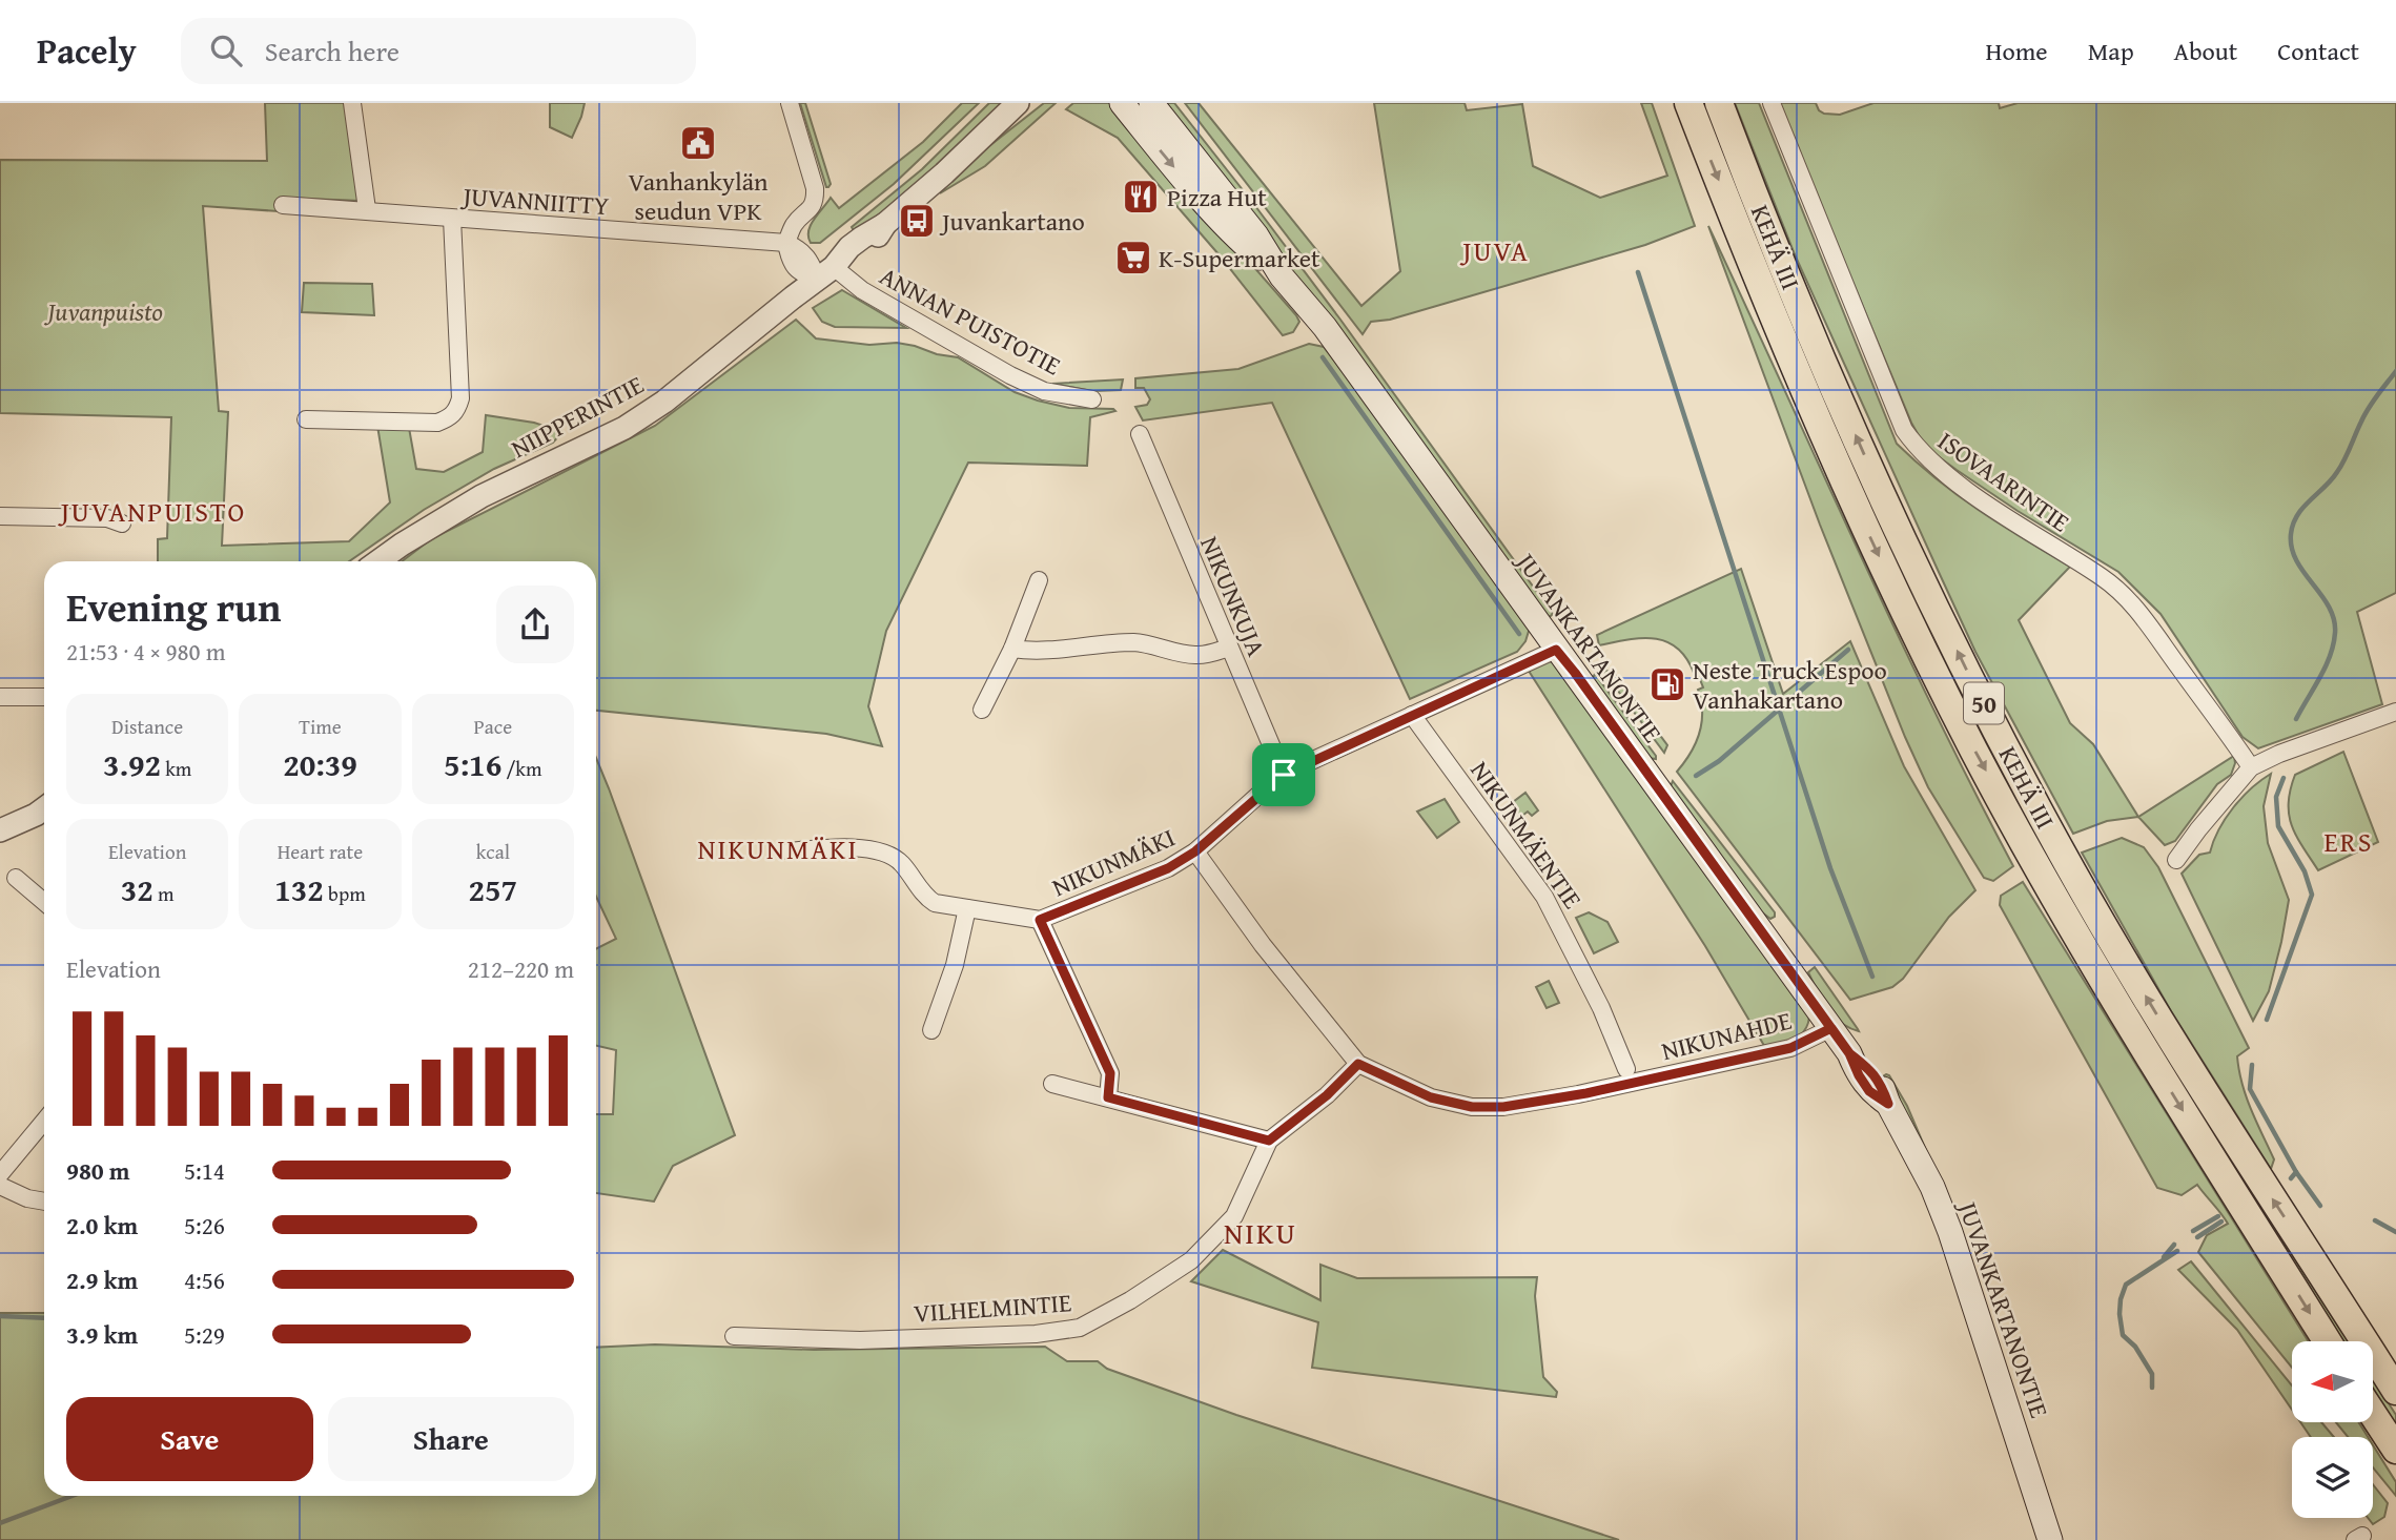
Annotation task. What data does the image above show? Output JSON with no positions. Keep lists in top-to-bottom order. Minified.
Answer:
{"streets":{"highway":["KEHÄ III","50"],"main road":["JUVANKARTANONTIE"],"street":["JUVANNIITTY","ANNAN PUISTOTIE","NIIPPERINTIE","ISOVAARINTIE","NIKUNKUJA","NIKUNMÄENTIE","NIKUNMÄKI","NIKUNAHDE","VILHELMINTIE"]},"crossings":[["ANNAN PUISTOTIE","NIIPPERINTIE"],["NIKUNKUJA","NIKUNMÄKI"],["JUVANKARTANONTIE","NIKUNMÄKI"],["JUVANKARTANONTIE","NIKUNAHDE"],["NIKUNMÄENTIE","NIKUNMÄKI"],["NIKUNMÄENTIE","NIKUNAHDE"],["NIKUNAHDE","VILHELMINTIE"]],"districts":["JUVA","JUVANPUISTO","ERS","NIKUNMÄKI","NIKU"],"parks":["Juvanpuisto"],"places":{"public building":["Vanhankylän seudun VPK"],"restaurant":["Pizza Hut"],"bus stop":["Juvankartano"],"supermarket":["K-Supermarket"],"fuel station":["Neste Truck Espoo Vanhakartano"]},"north":"left","page":{"header":"Pacely","search":"Search here","nav":["Home","Map","About","Contact"],"heading":["Evening run","21:53 · 4 × 980 m"],"stats":[["Distance","3.92 km"],["Time","20:39"],["Pace","5:16 /km"],["Elevation","32 m"],["Heart rate","132 bpm"],["kcal","257"]],"chart":["Elevation","212–220 m"],"list":[{"name":"980 m","note":"5:14"},{"name":"2.0 km","note":"5:26"},{"name":"2.9 km","note":"4:56"},{"name":"3.9 km","note":"5:29"}],"buttons":["Save","Share"]}}
